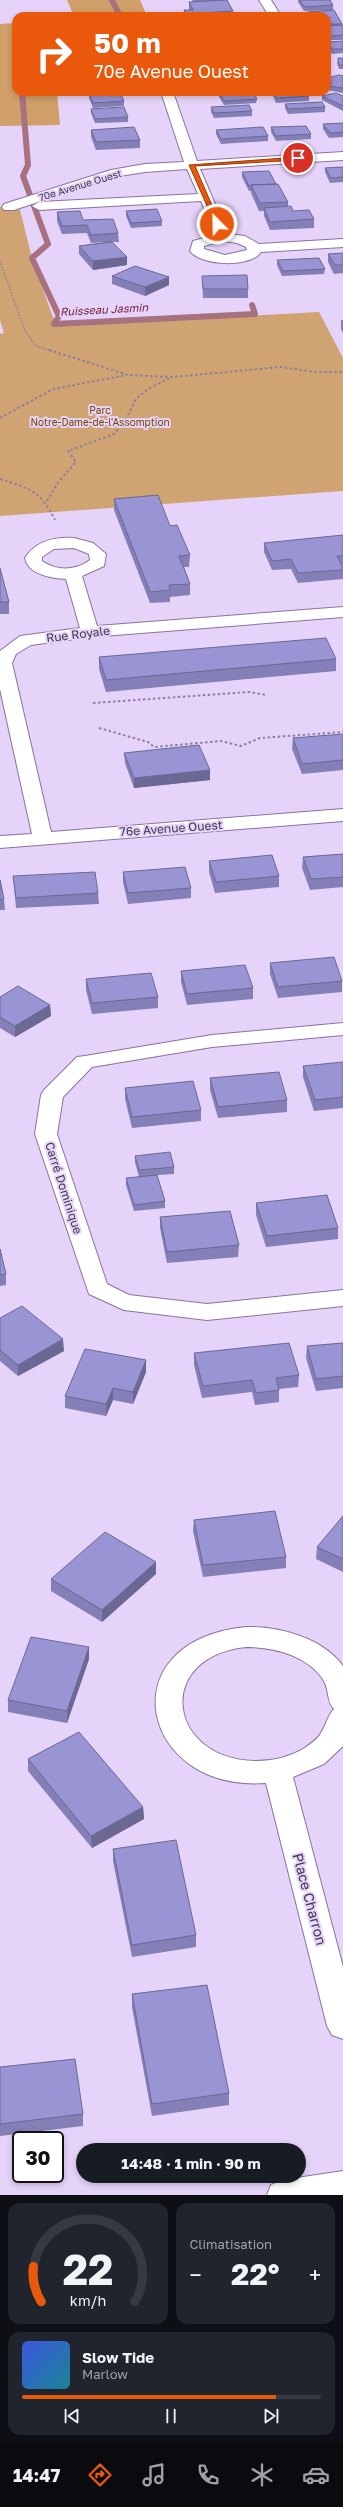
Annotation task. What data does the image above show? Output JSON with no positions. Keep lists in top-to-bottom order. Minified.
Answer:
{"streets":{"street":["70e Avenue Ouest","Rue Royale","76e Avenue Ouest","Carré Dominique","Place Charron"]},"crossings":[["Rue Royale","76e Avenue Ouest"]],"water":["Ruisseau Jasmin"],"parks":["Parc Notre-Dame-de-l'Assomption"],"page":{"turn":["50 m","70e Avenue Ouest"],"limit":"30","trip":"14:48 · 1 min · 90 m","tile":"Climatisation","heat":["−","22°","+"],"song":["Slow Tide","Marlow"],"tabs":"14:47","gauge":["22","km/h"]}}
